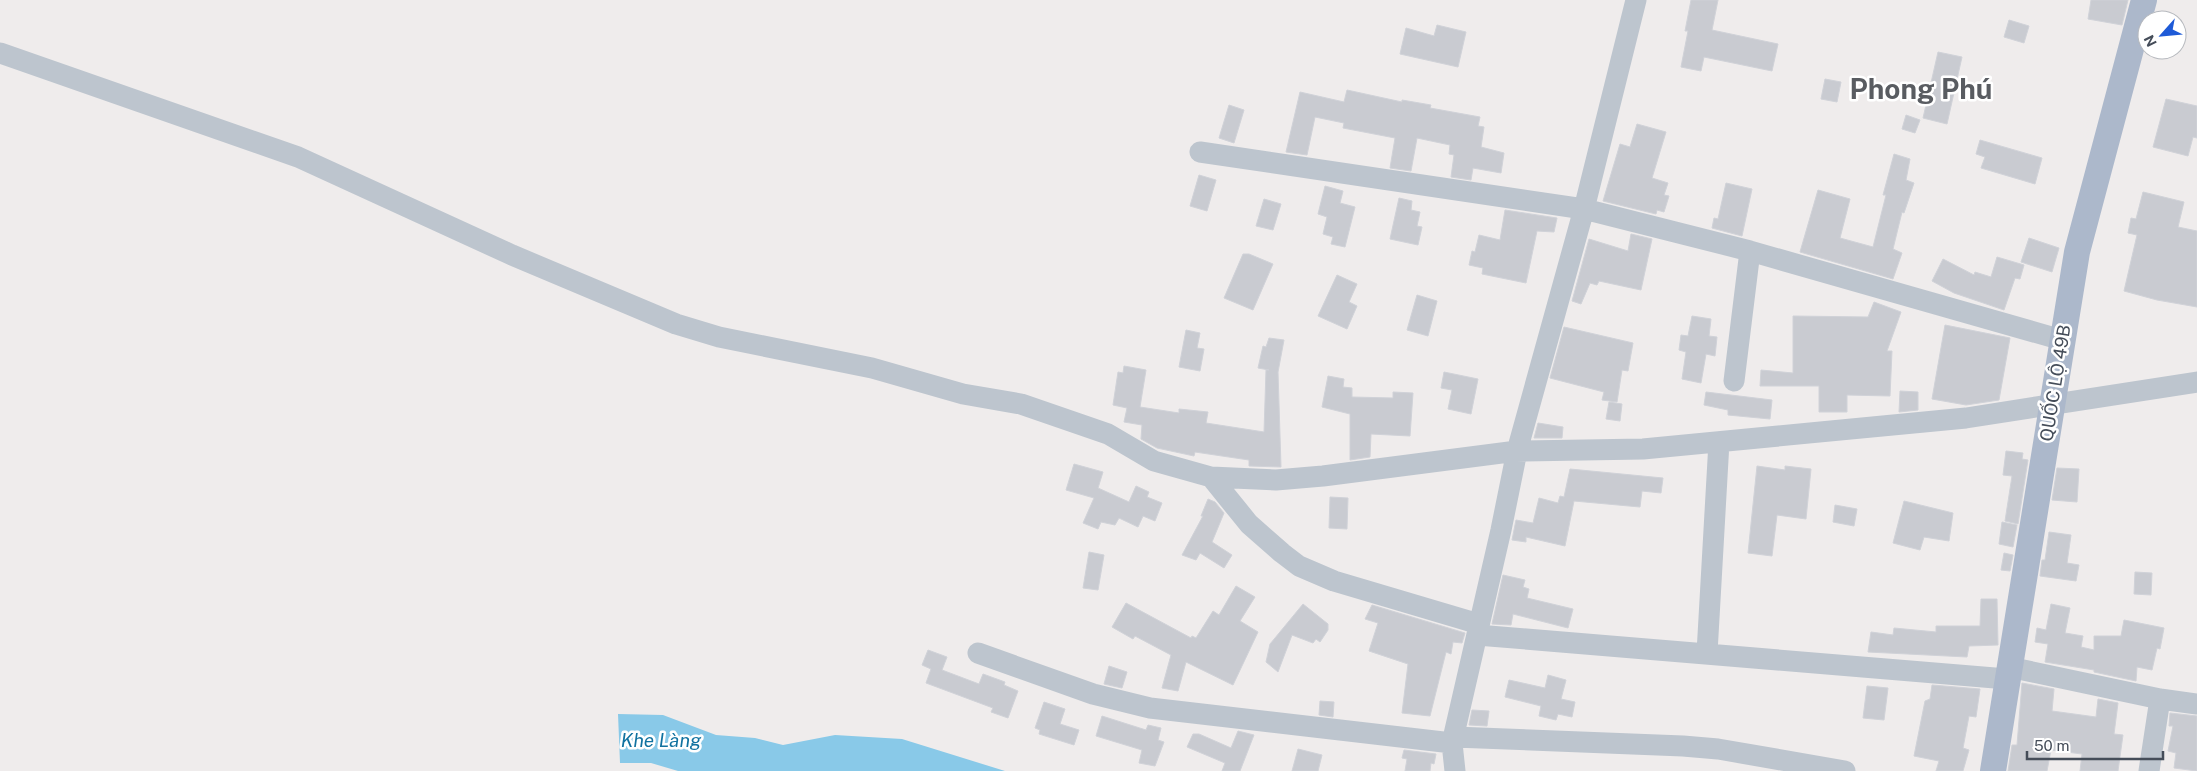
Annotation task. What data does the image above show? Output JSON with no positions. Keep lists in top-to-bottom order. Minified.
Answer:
{"streets":{"main road":["QUỐC LỘ 49B"]},"districts":["Phong Phú"],"water":["Khe Làng"],"scale_bar":"50 m","north":"bottom left"}
